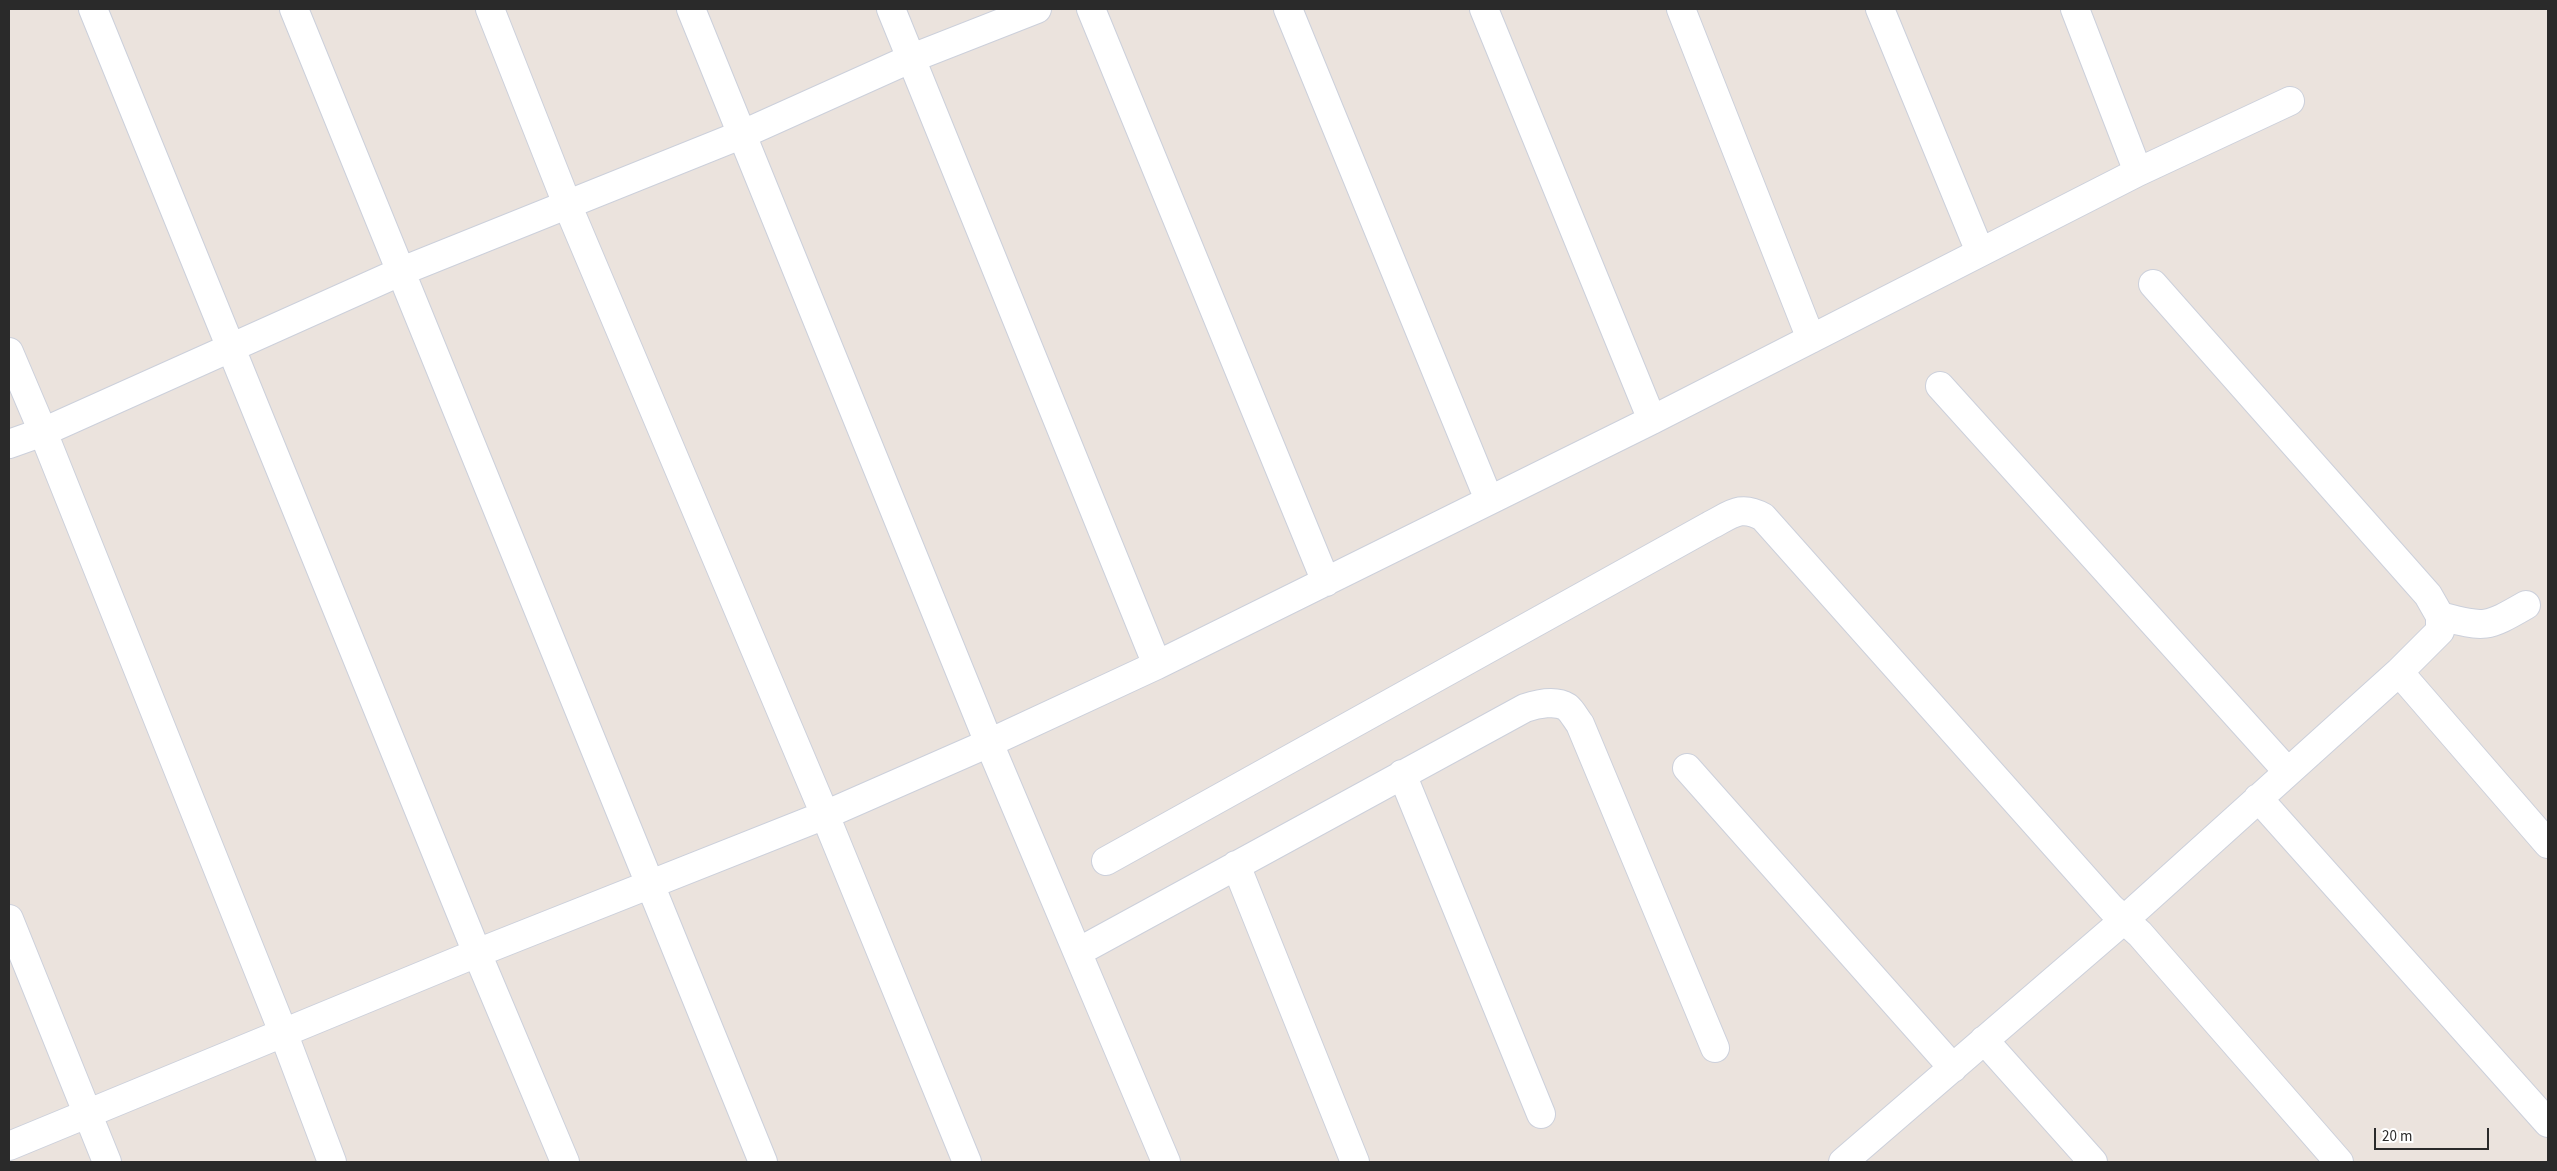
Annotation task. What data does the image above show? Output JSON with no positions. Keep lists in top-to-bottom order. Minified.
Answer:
{"scale_bar":"20 m"}
